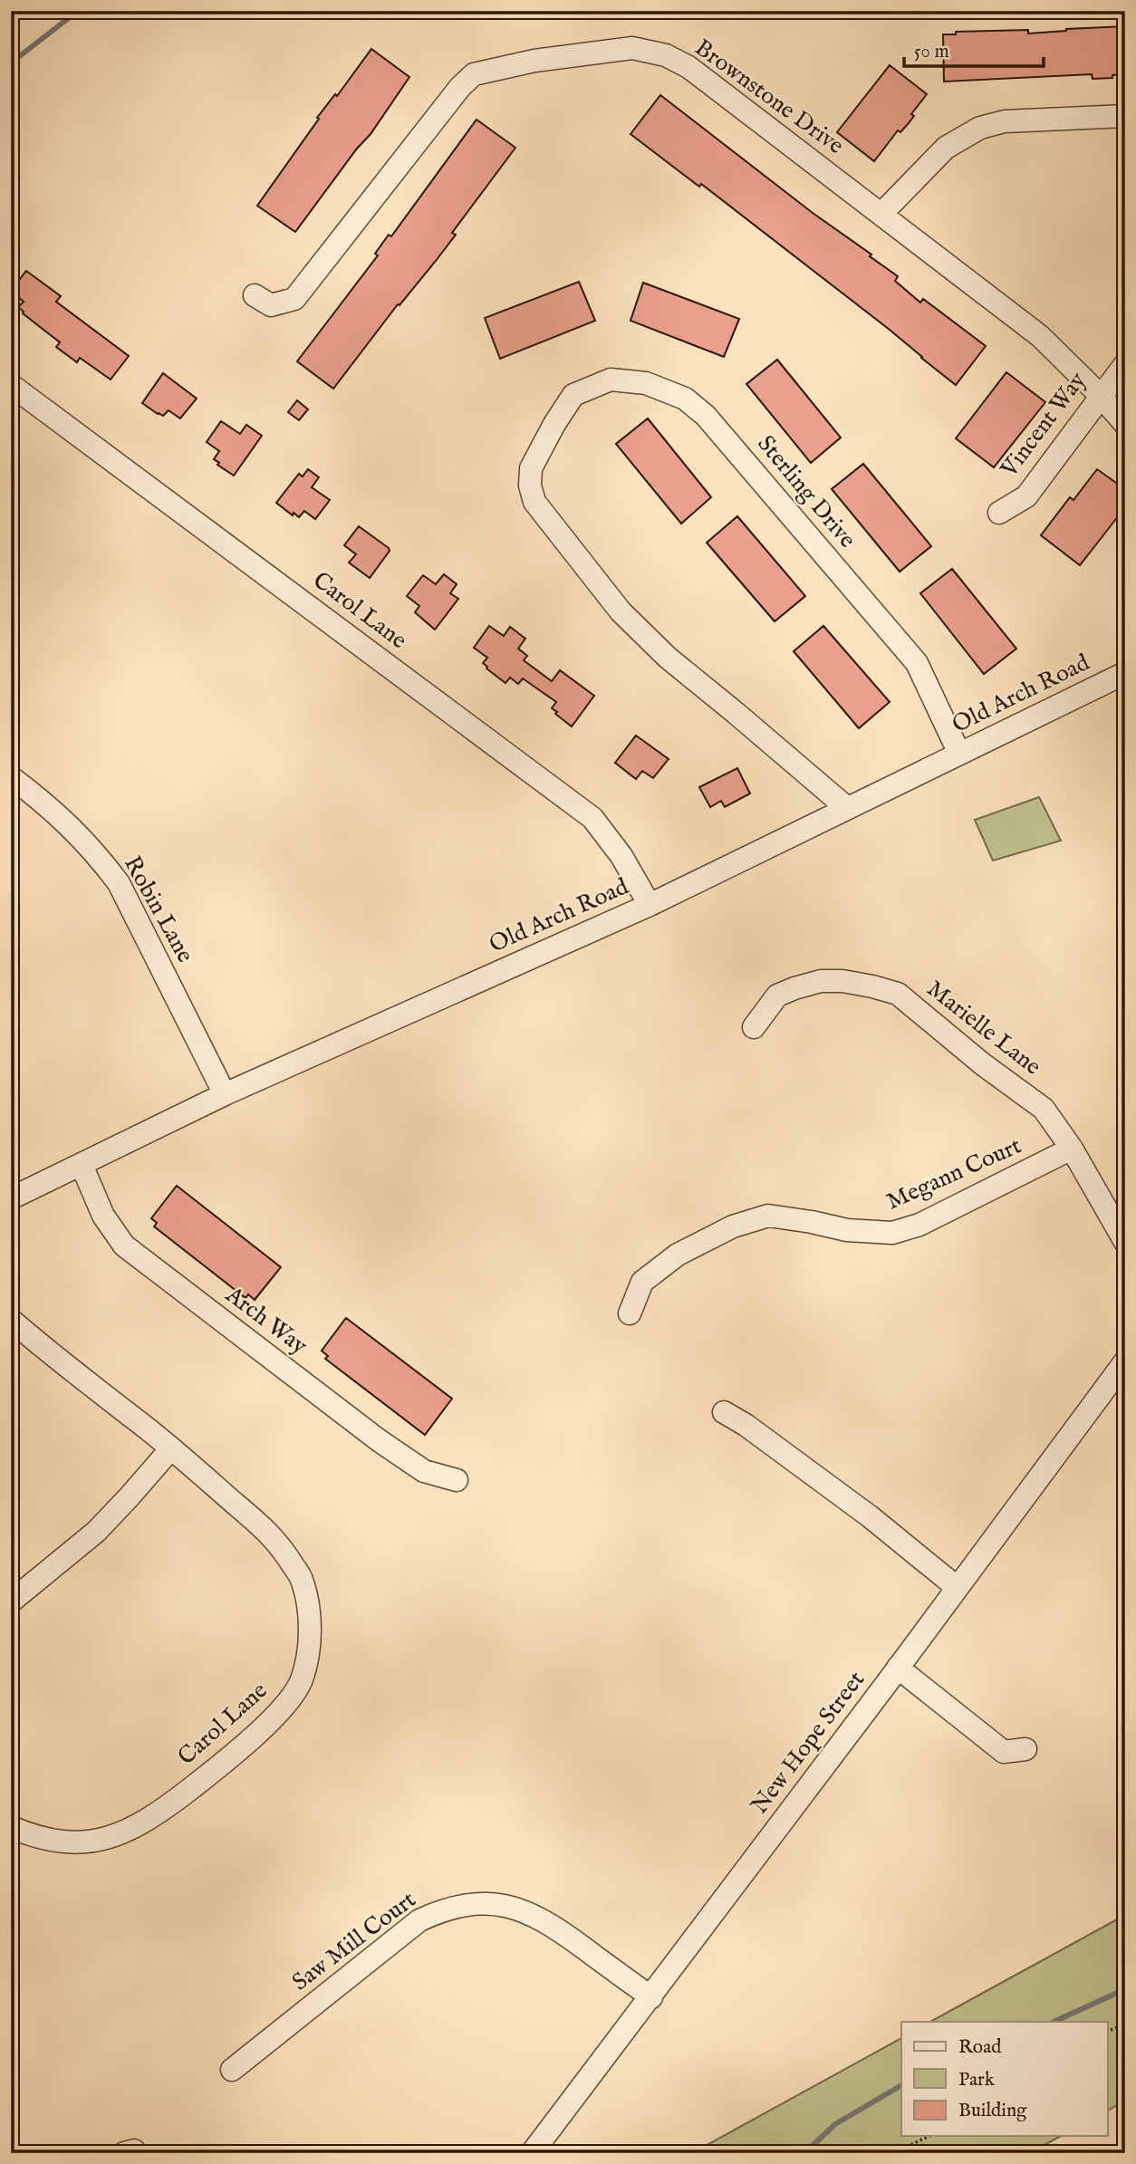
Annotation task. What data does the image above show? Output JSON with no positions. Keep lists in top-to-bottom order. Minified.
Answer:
{"streets":{"street":["Brownstone Drive","Vincent Way","Sterling Drive","Carol Lane","Old Arch Road","Robin Lane","Marielle Lane","Megann Court","Arch Way","New Hope Street","Saw Mill Court"]},"crossings":[["Brownstone Drive","Vincent Way"],["Sterling Drive","Old Arch Road"],["Carol Lane","Old Arch Road"],["Old Arch Road","Robin Lane"],["Old Arch Road","Arch Way"],["Marielle Lane","Megann Court"],["New Hope Street","Saw Mill Court"]],"legend":["Road","Park","Building"],"scale_bar":"50 m"}
